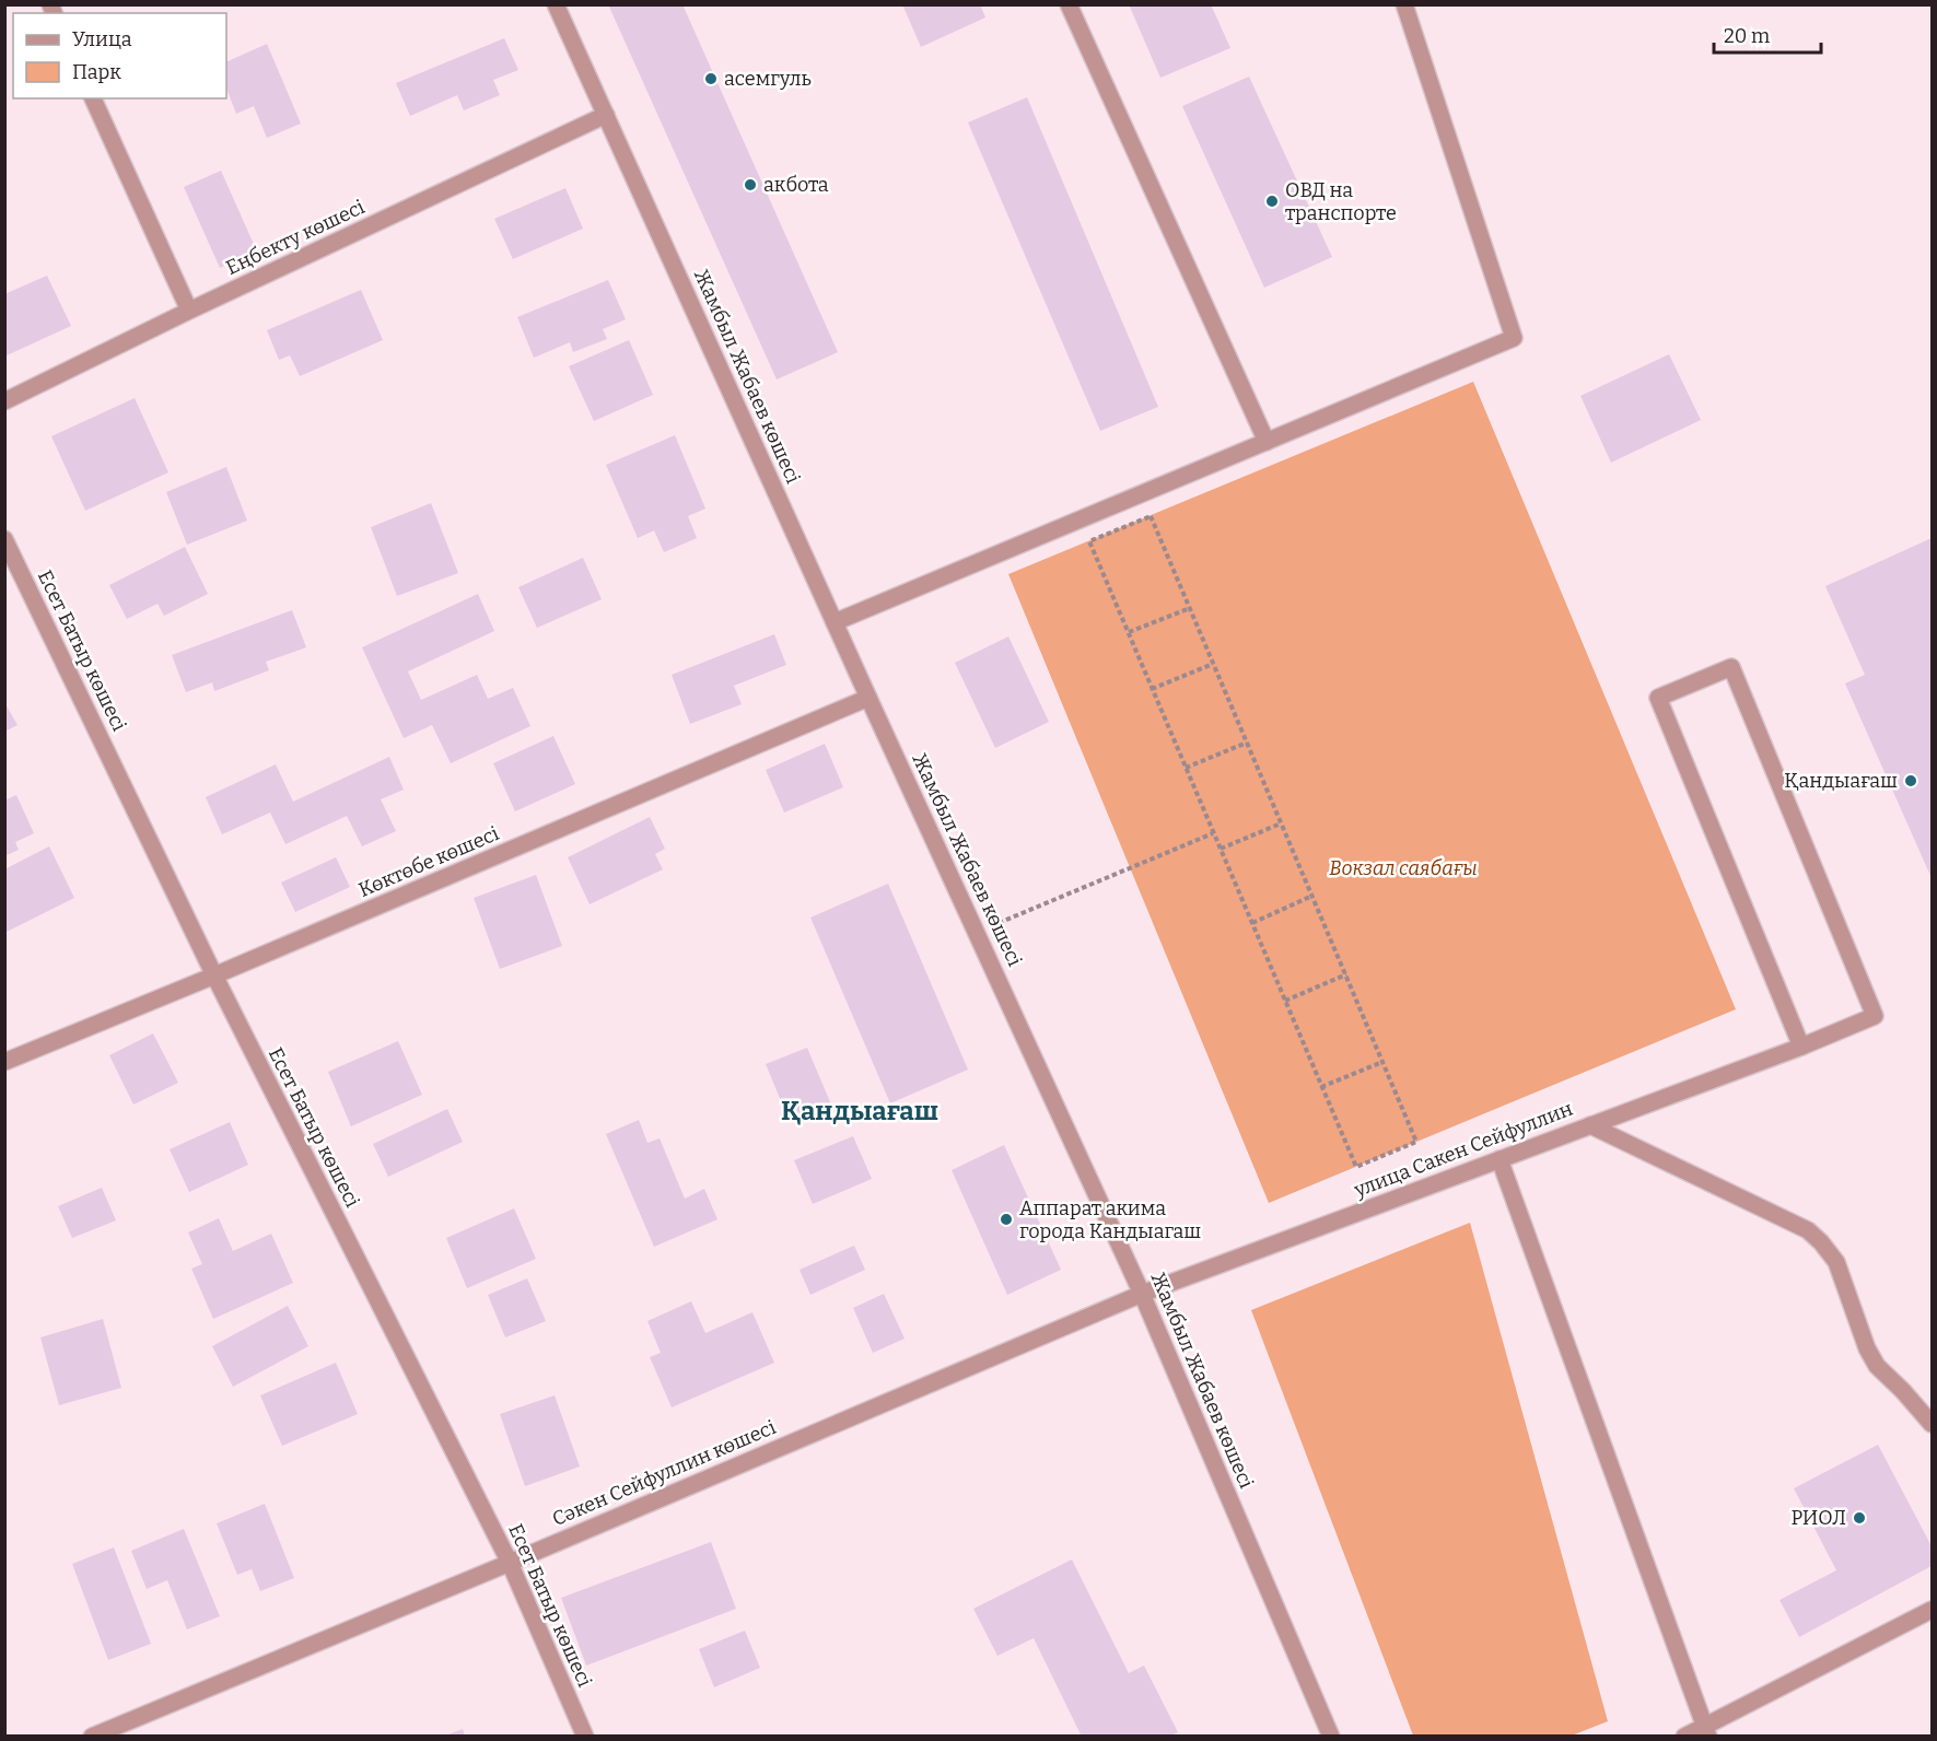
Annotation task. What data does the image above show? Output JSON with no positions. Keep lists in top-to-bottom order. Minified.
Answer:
{"streets":{"street":["Еңбекту көшесі","Жамбыл Жабаев көшесі","Есет Батыр көшесі","Көктөбе көшесі","улица Сакен Сейфуллин","Сәкен Сейфуллин көшесі"]},"crossings":[["Еңбекту көшесі","Жамбыл Жабаев көшесі"],["Жамбыл Жабаев көшесі","Көктөбе көшесі"],["Жамбыл Жабаев көшесі","улица Сакен Сейфуллин"],["Жамбыл Жабаев көшесі","Сәкен Сейфуллин көшесі"],["Есет Батыр көшесі","Көктөбе көшесі"],["Есет Батыр көшесі","Сәкен Сейфуллин көшесі"],["улица Сакен Сейфуллин","Сәкен Сейфуллин көшесі"]],"districts":["Қандыағаш"],"parks":["Вокзал саябағы"],"places":["асемгуль","акбота","ОВД на транспорте","Қандыағаш","Аппарат акима города Кандыагаш","РИОЛ"],"legend":["Улица","Парк"],"scale_bar":"20 m"}
